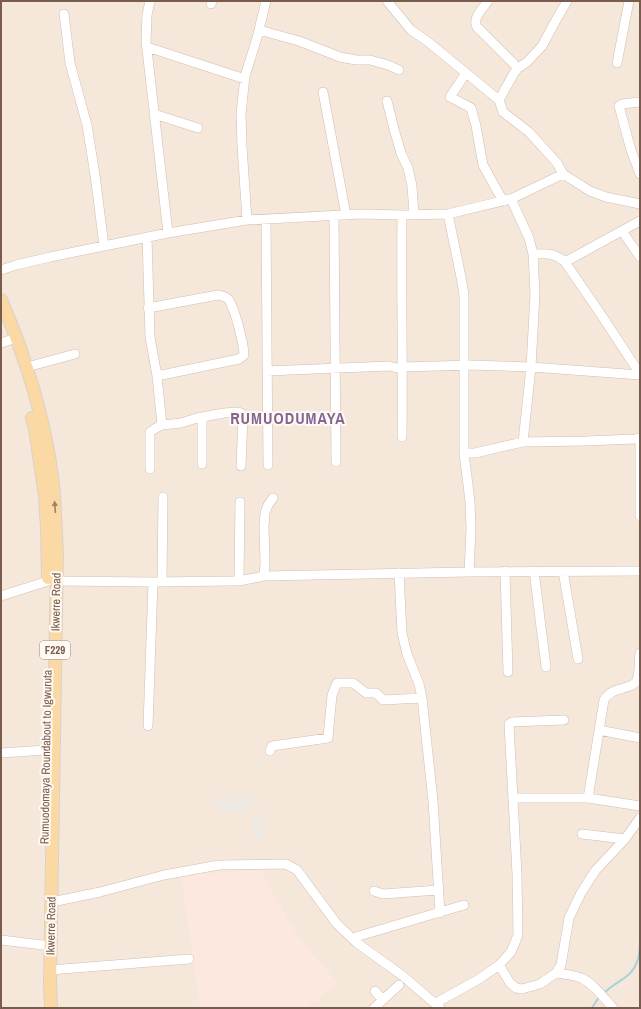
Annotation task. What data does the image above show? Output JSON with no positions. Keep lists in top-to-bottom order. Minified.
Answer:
{"streets":{"main road":["Ikwerre Road","F229","Rumuodomaya Roundabout to Igwuruta"]},"crossings":[["Ikwerre Road","Rumuodomaya Roundabout to Igwuruta"]],"districts":["RUMUODUMAYA"]}
